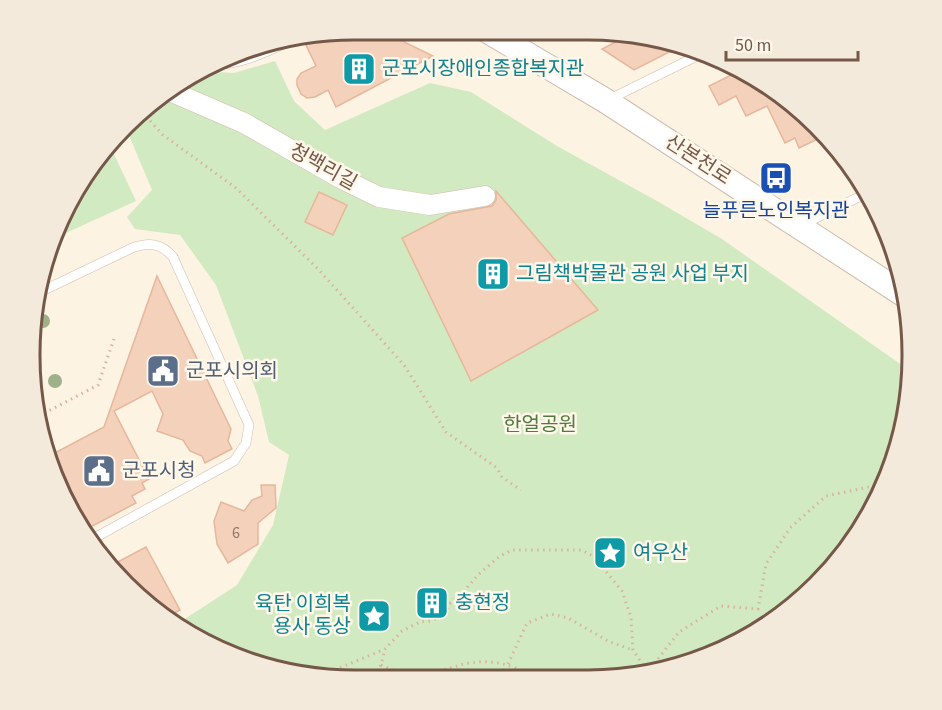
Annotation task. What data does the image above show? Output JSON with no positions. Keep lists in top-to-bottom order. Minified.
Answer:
{"streets":{"street":["산본천로","청백리길"]},"parks":["한얼공원"],"places":{"building":["군포시장애인종합복지관","그림책박물관 공원 사업 부지","충현정"],"bus stop":["늘푸른노인복지관"],"public building":["군포시의회","군포시청"],"place":["여우산","육탄 이희복 용사 동상"]},"house_numbers":["6"],"scale_bar":"50 m"}
